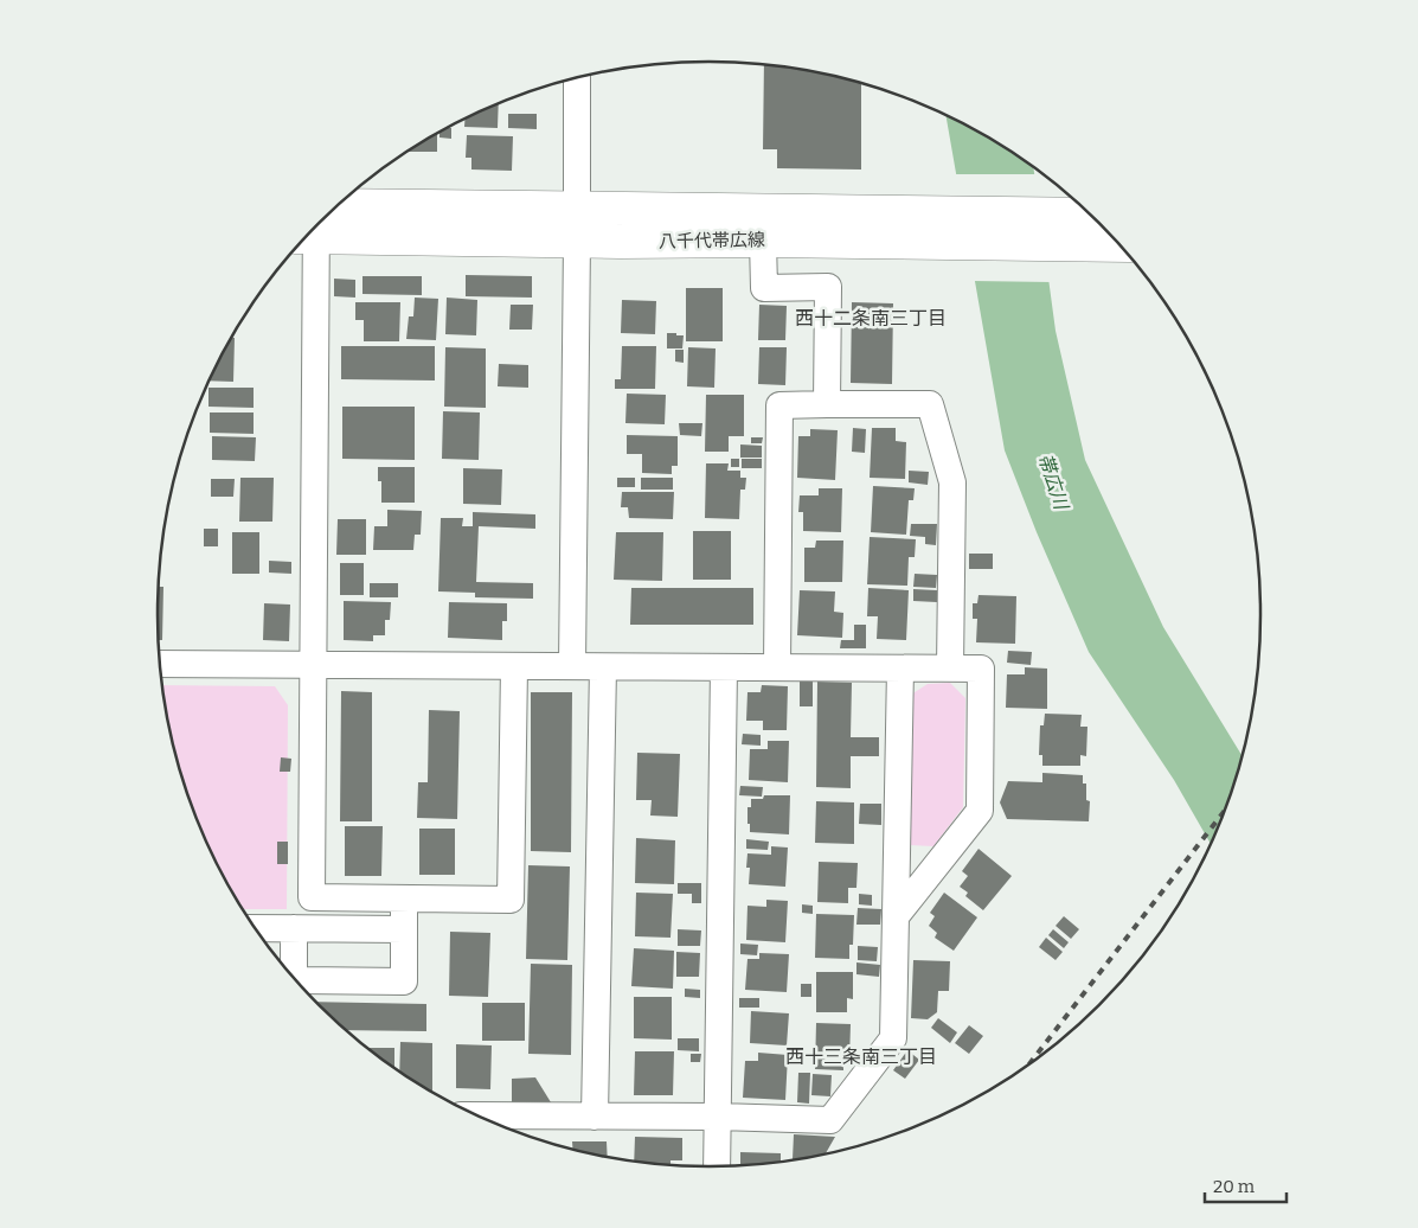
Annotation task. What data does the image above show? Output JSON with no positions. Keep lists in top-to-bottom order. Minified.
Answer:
{"streets":{"main road":["八千代帯広線"]},"districts":["西十二条南三丁目","西十三条南三丁目"],"water":["帯広川"],"scale_bar":"20 m"}
